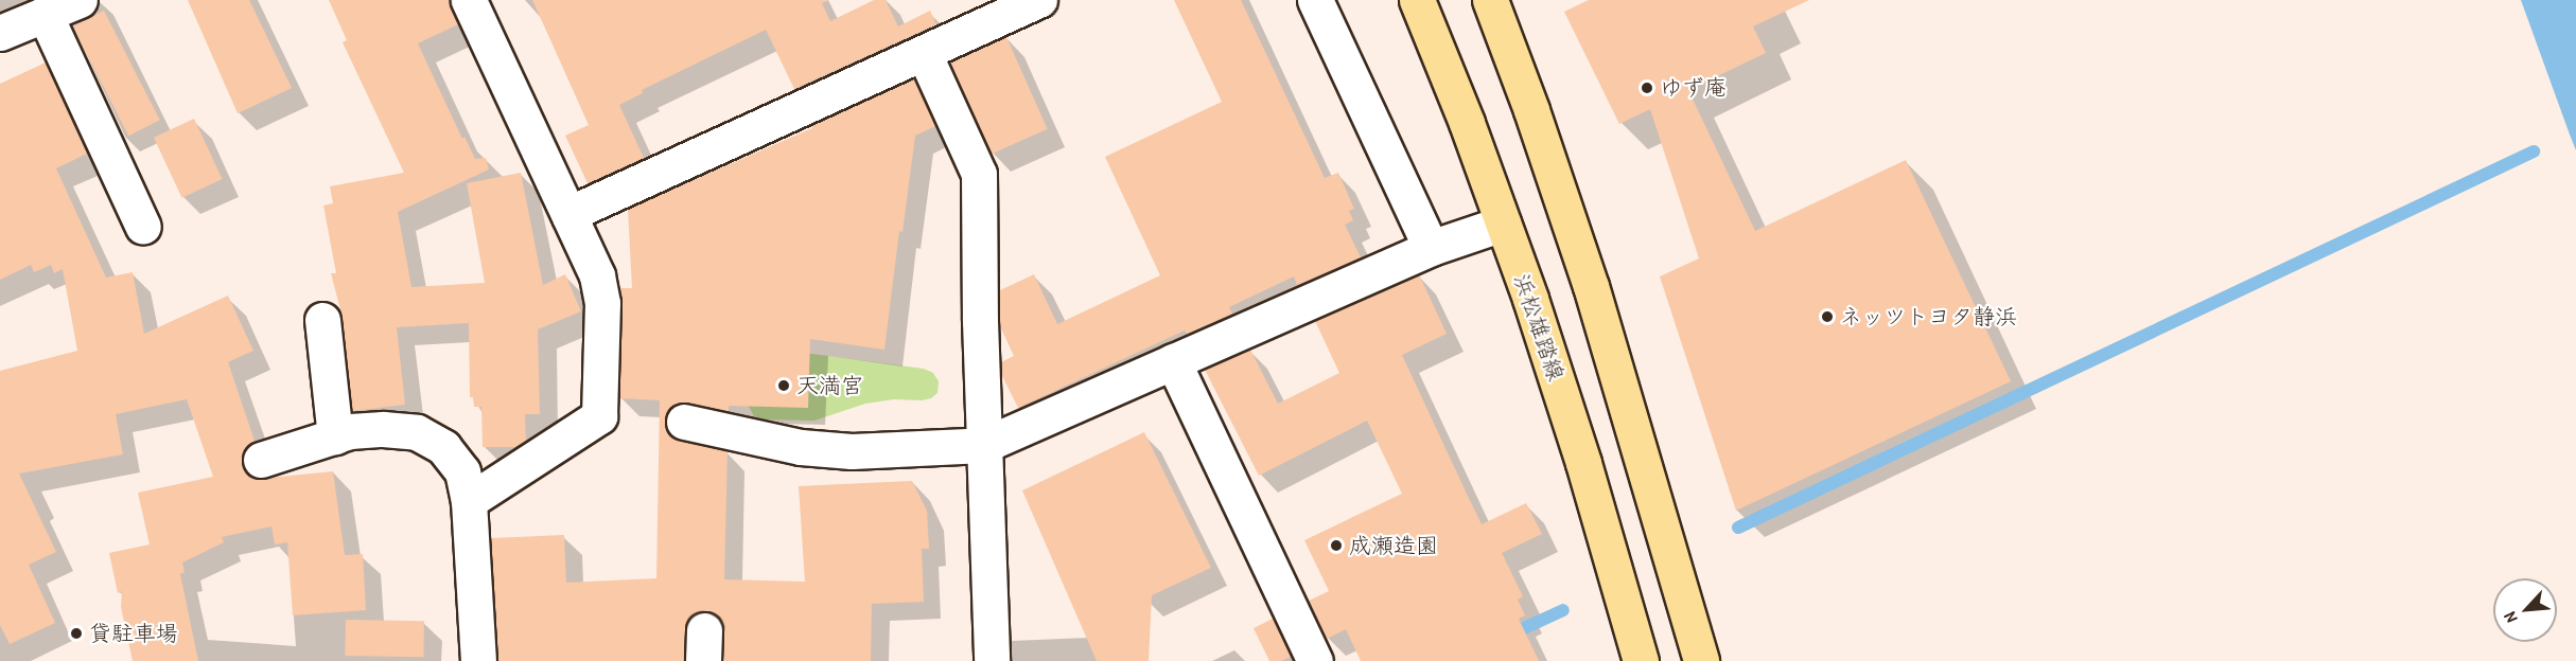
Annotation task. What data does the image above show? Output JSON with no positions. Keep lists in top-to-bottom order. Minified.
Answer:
{"streets":{"main road":["浜松雄踏線"]},"places":["ゆず庵","ネッツトヨタ静浜","天満宮","成瀬造園","貸駐車場"],"north":"bottom left"}
